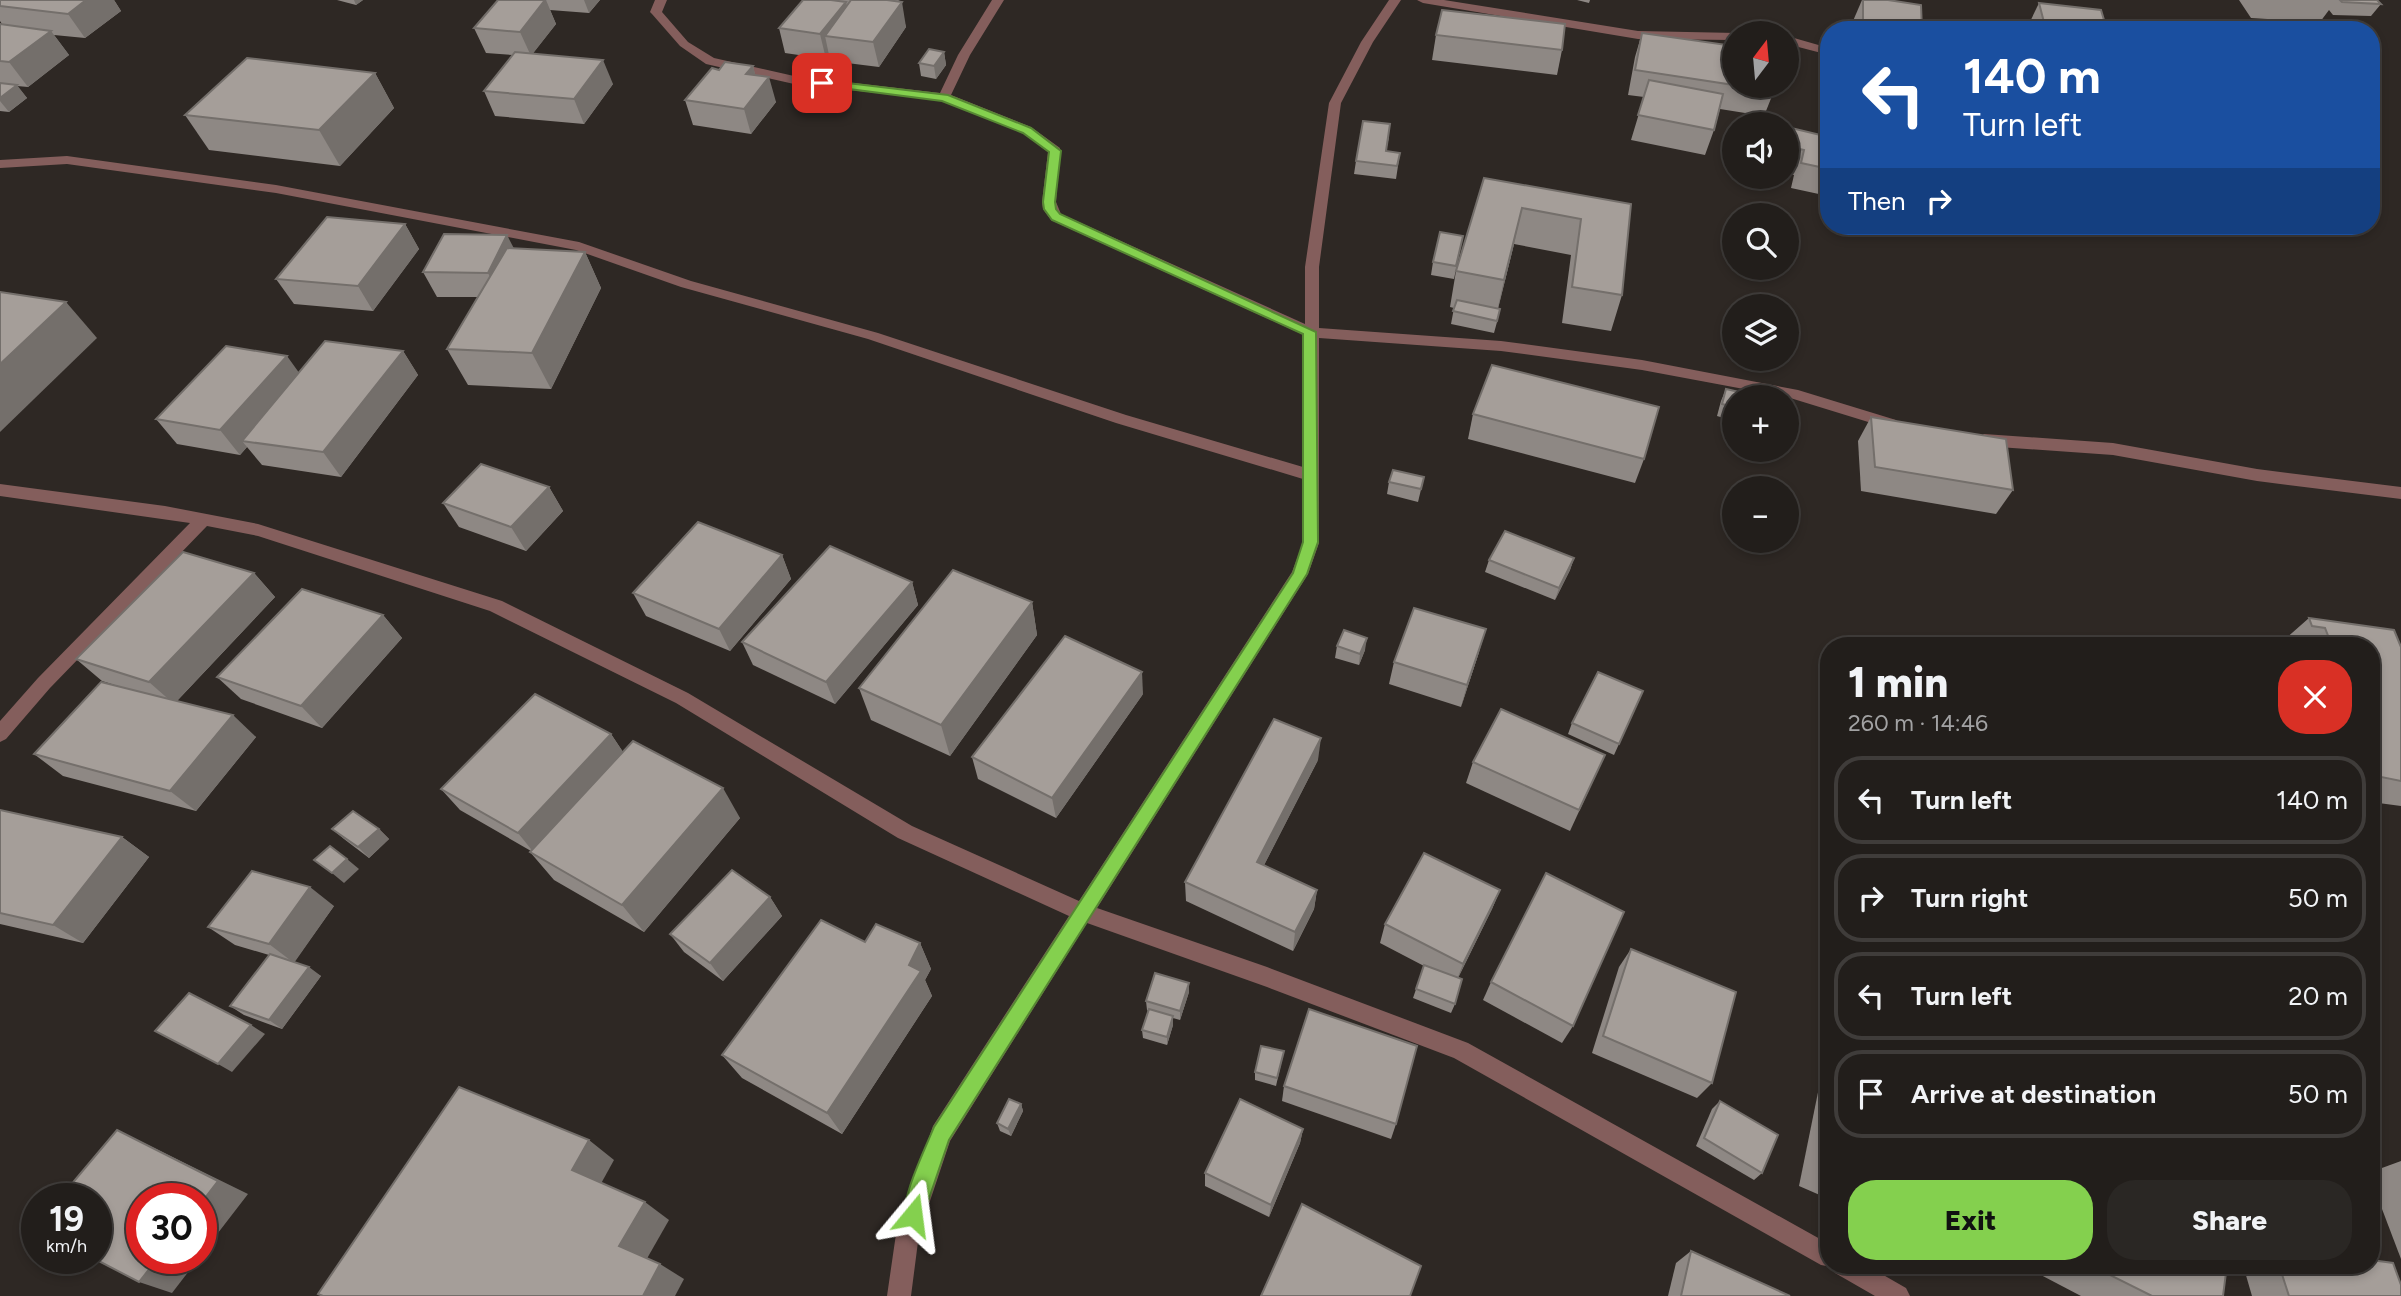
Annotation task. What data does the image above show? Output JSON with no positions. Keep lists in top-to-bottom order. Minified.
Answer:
{"north":"top","page":{"map_buttons":["+","−"],"turn":["140 m","Turn left"],"then":"Then","heading":["1 min","260 m · 14:46"],"list":[{"name":"Turn left","value":"140 m"},{"name":"Turn right","value":"50 m"},{"name":"Turn left","value":"20 m"},{"name":"Arrive at destination","value":"50 m"}],"buttons":["Exit","Share"],"speed":"19 km/h","limit":"30"}}
